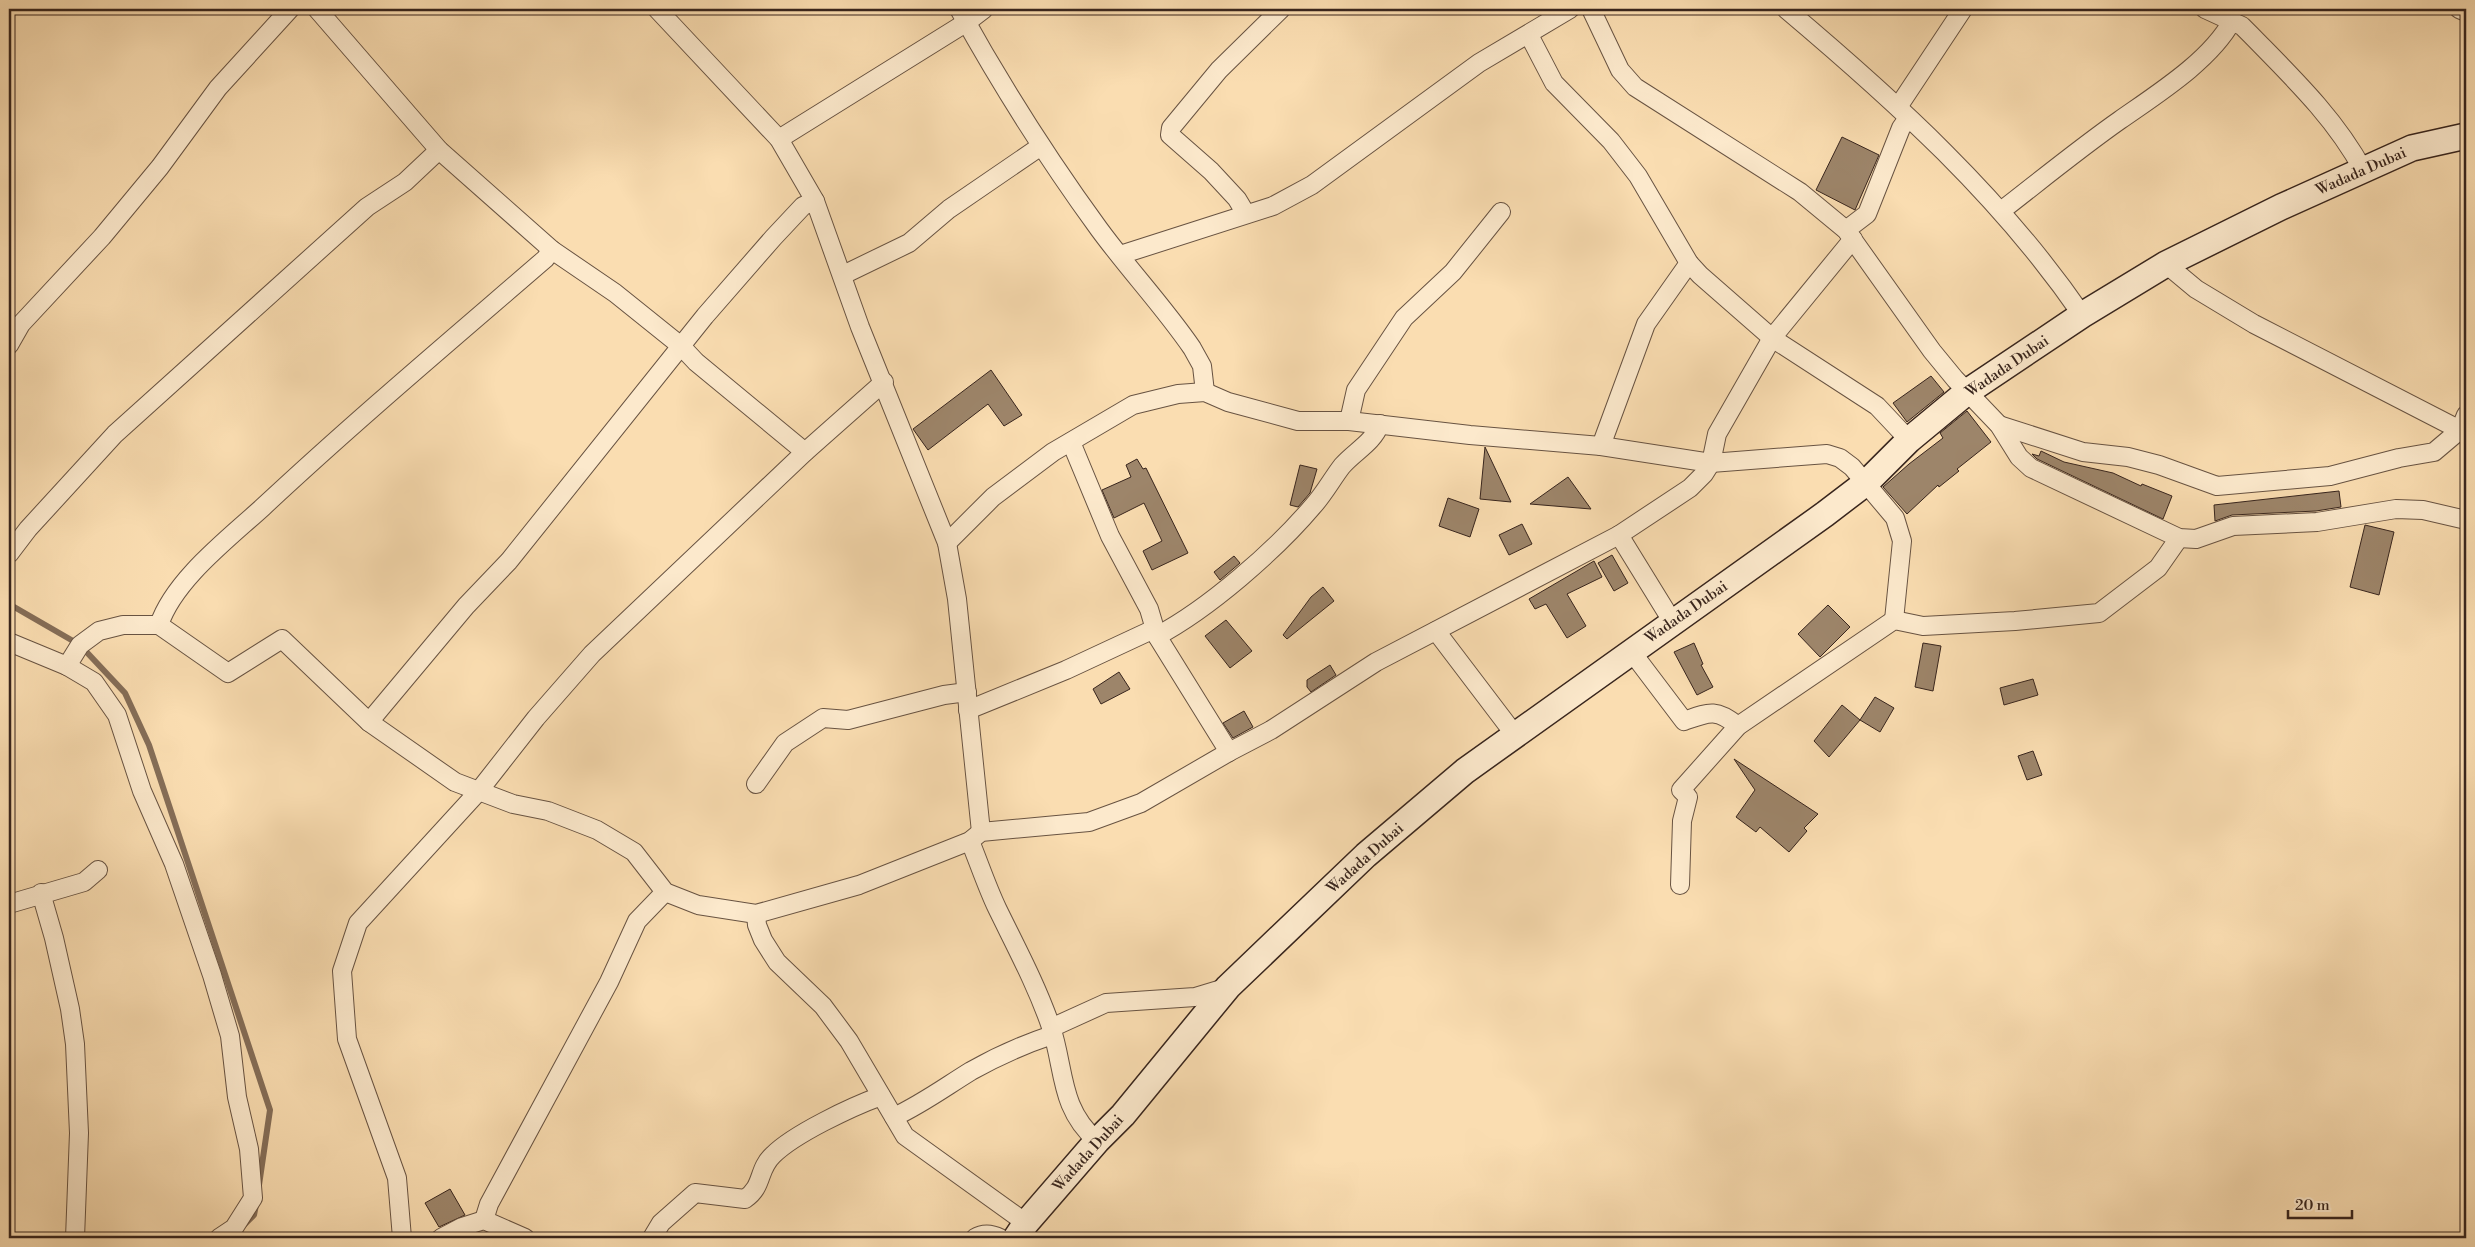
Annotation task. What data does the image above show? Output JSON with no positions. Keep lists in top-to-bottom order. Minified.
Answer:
{"streets":{"street":["Wadada Dubai"]},"scale_bar":"20 m"}
